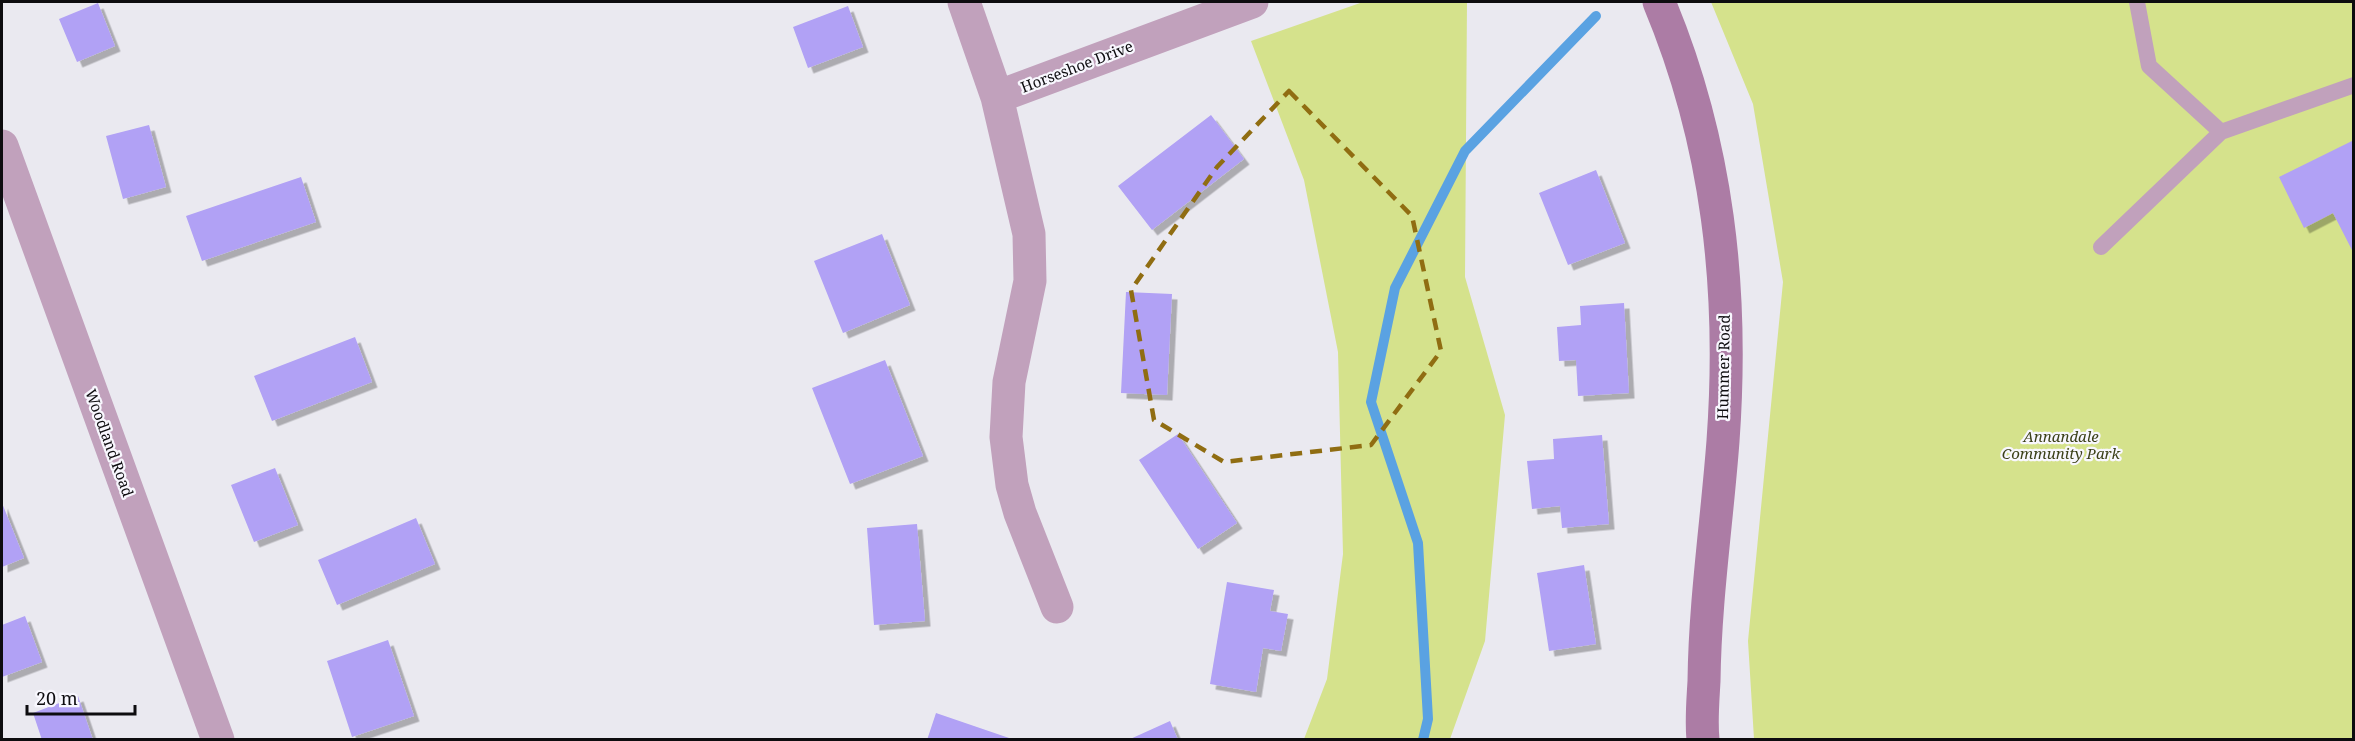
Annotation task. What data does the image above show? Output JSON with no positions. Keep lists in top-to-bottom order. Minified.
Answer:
{"streets":{"main road":["Hummer Road"],"street":["Horseshoe Drive","Woodland Road"]},"parks":["Annandale Community Park"],"scale_bar":"20 m"}
